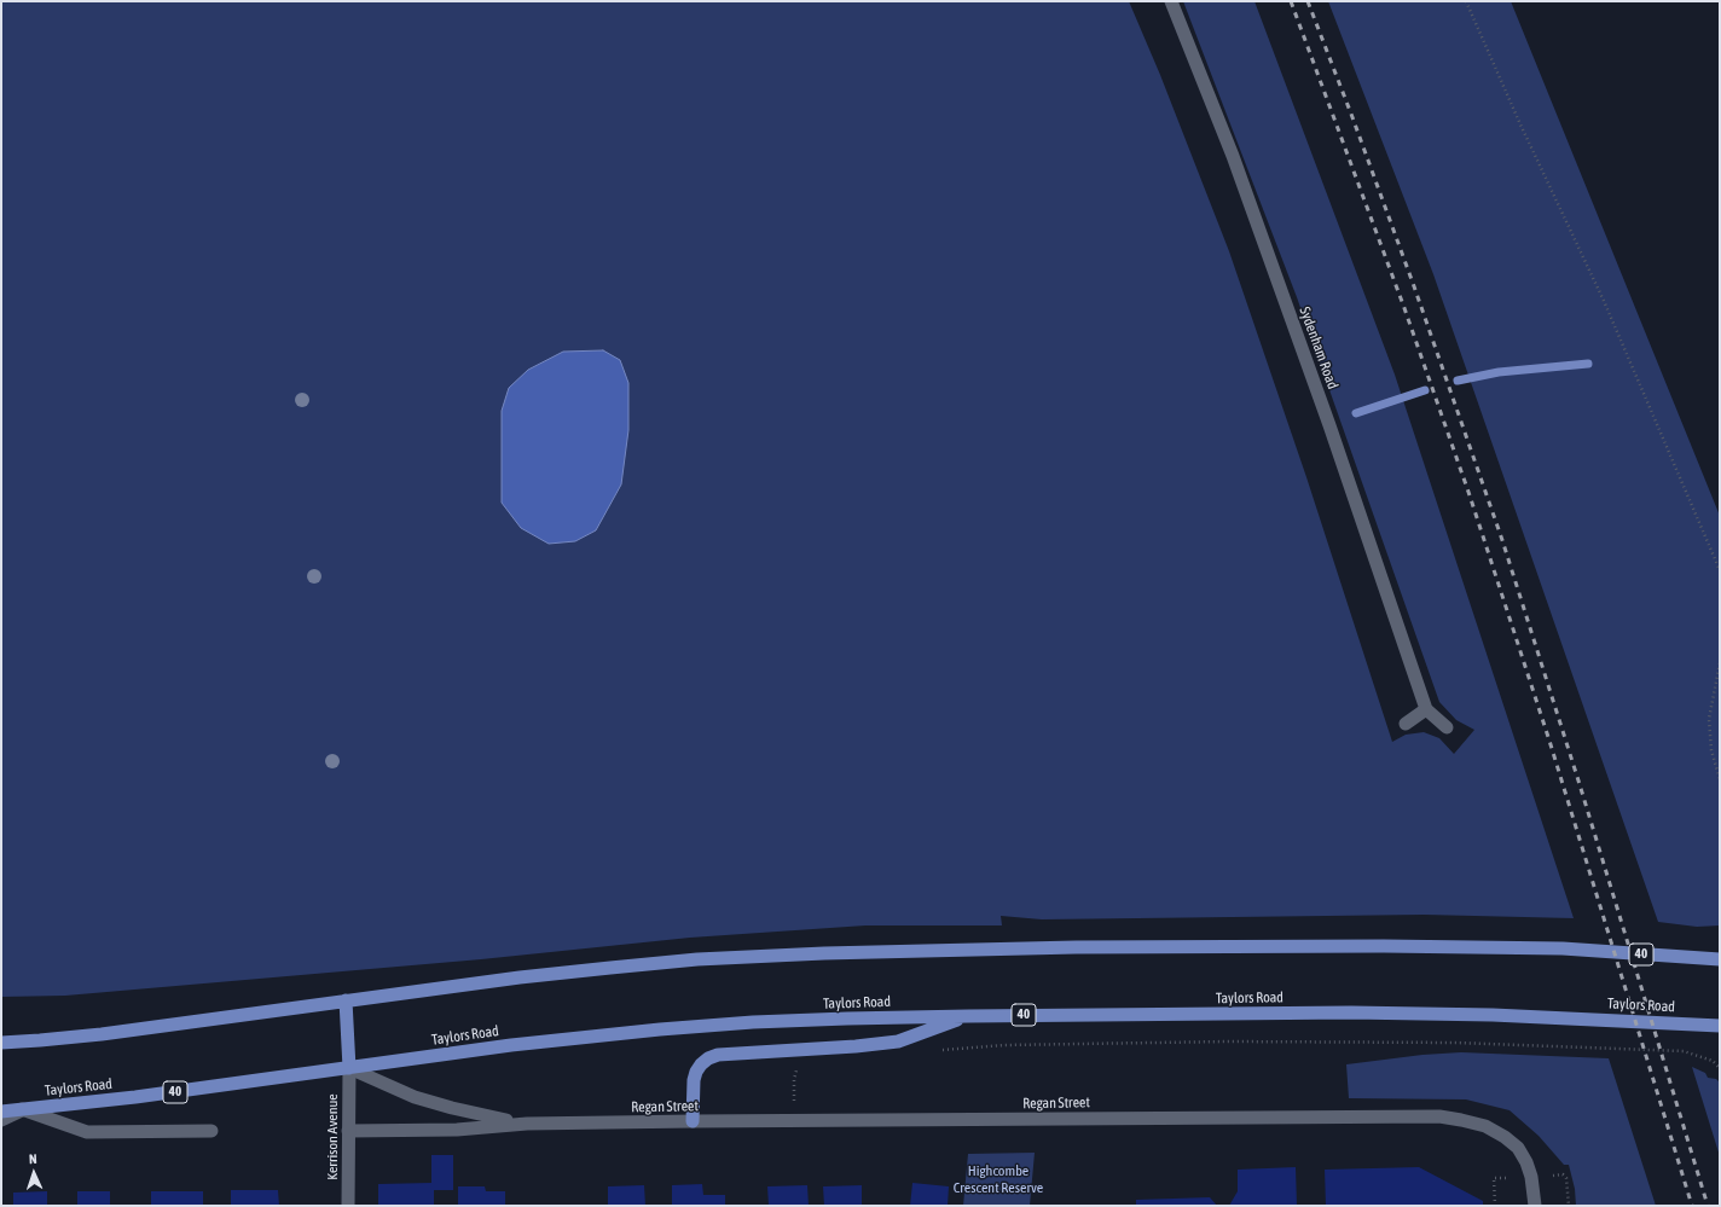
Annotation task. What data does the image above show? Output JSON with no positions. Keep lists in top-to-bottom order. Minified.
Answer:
{"streets":{"main road":["40","Taylors Road"],"street":["Sydenham Road","Regan Street","Kerrison Avenue"]},"crossings":[["Taylors Road","Regan Street"],["Taylors Road","Kerrison Avenue"],["Regan Street","Kerrison Avenue"]],"parks":["Highcombe Crescent Reserve"],"north":"top"}
